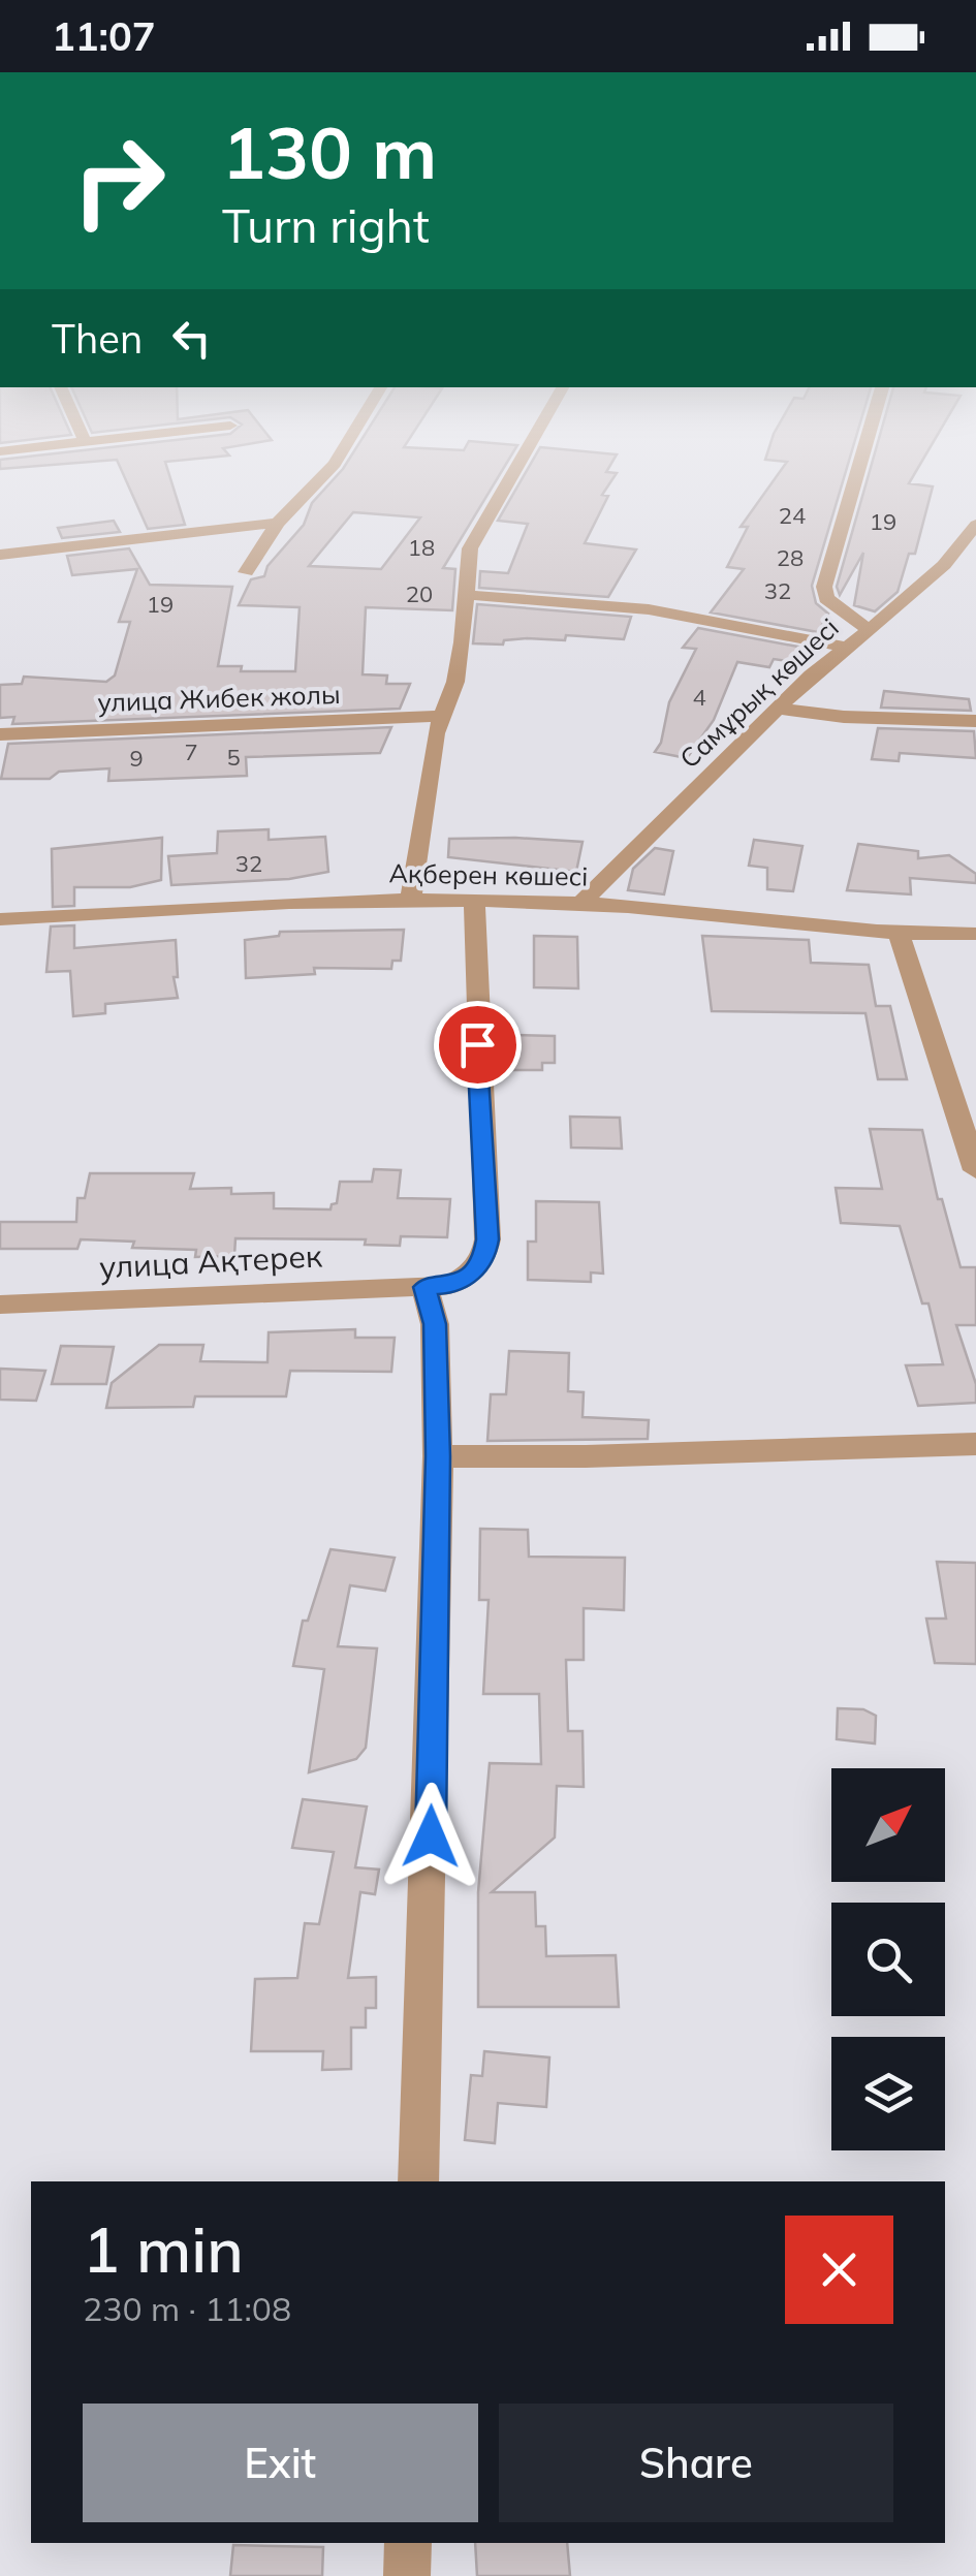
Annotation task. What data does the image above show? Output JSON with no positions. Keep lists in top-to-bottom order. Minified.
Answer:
{"streets":{"street":["Самұрық көшесі","улица Жибек жолы","Ақберен көшесі","улица Ақтерек"]},"crossings":[["Самұрық көшесі","Ақберен көшесі"],["Ақберен көшесі","улица Ақтерек"]],"house_numbers":["24","19","18","28","32","20","19","4","7","5","9","32"],"north":"top right","page":{"status":"11:07","turn":["130 m","Turn right"],"then":"Then","heading":["1 min","230 m · 11:08"],"buttons":["Exit","Share"]}}
